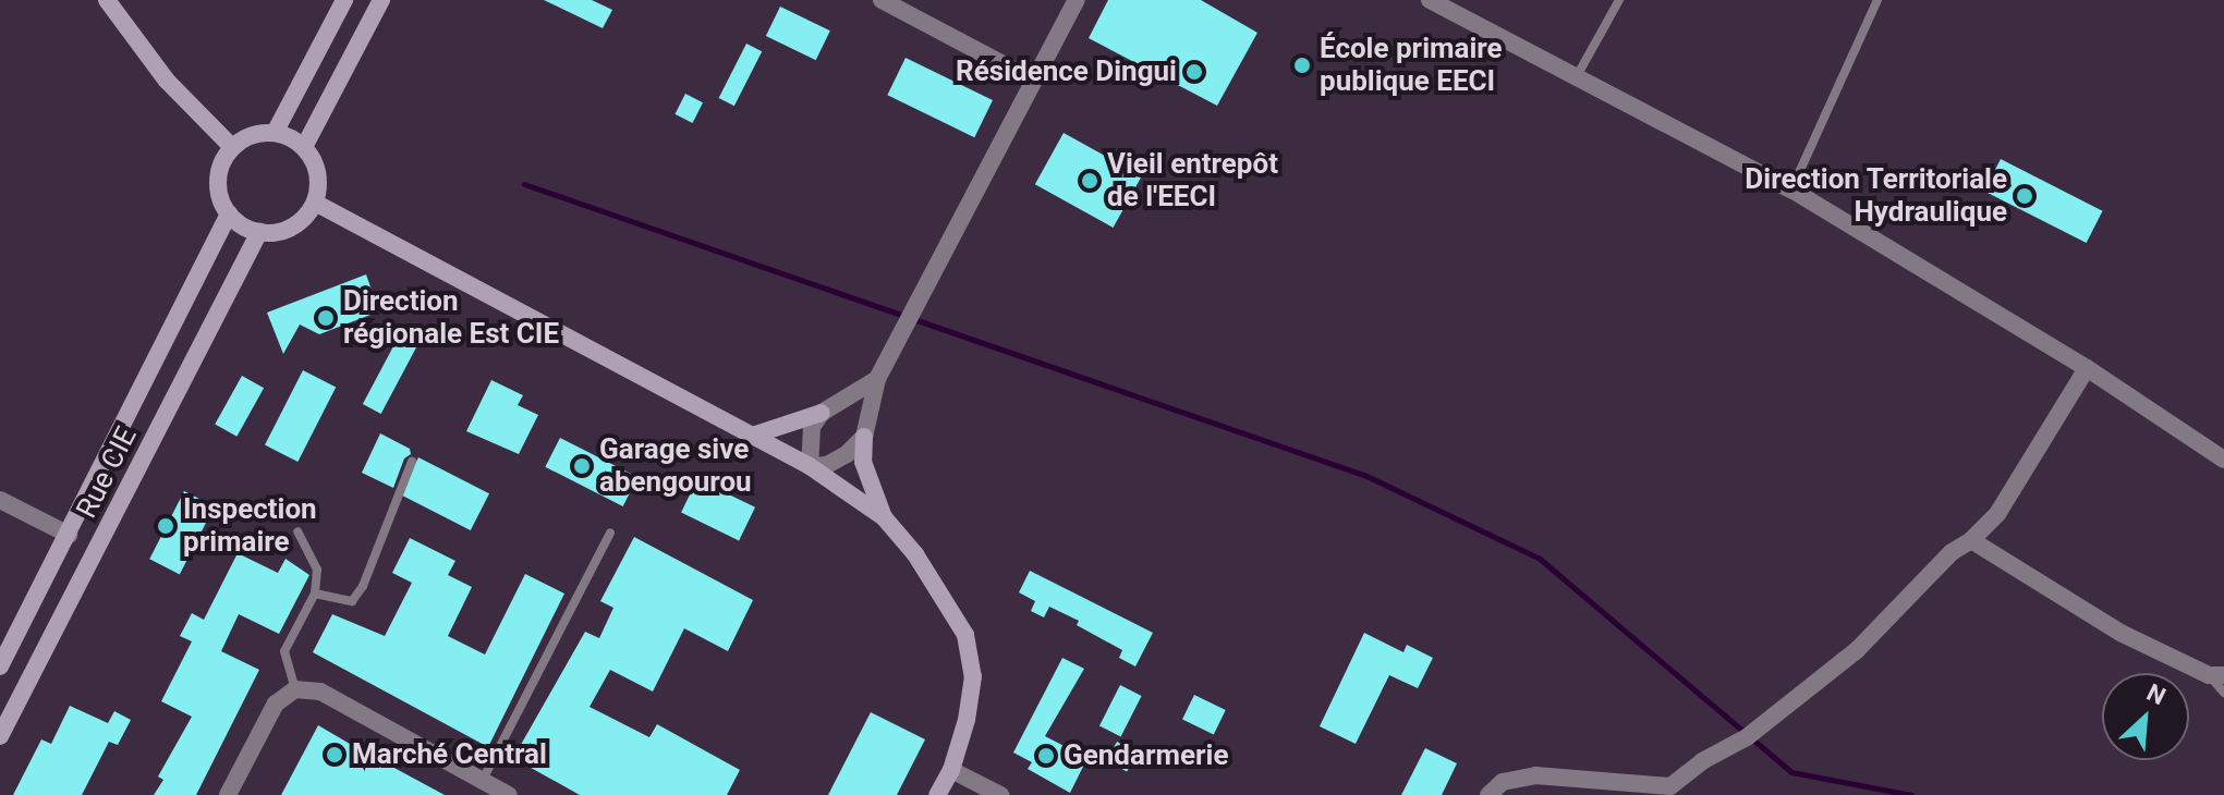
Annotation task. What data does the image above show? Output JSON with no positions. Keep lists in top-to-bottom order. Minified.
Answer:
{"streets":{"street":["Rue CIE"]},"places":["École primaire publique EECI","Résidence Dingui","Vieil entrepôt de l'EECI","Direction Territoriale Hydraulique","Direction régionale Est CIE","Garage sive abengourou","Inspection primaire","Marché Central","Gendarmerie"],"north":"top right"}
